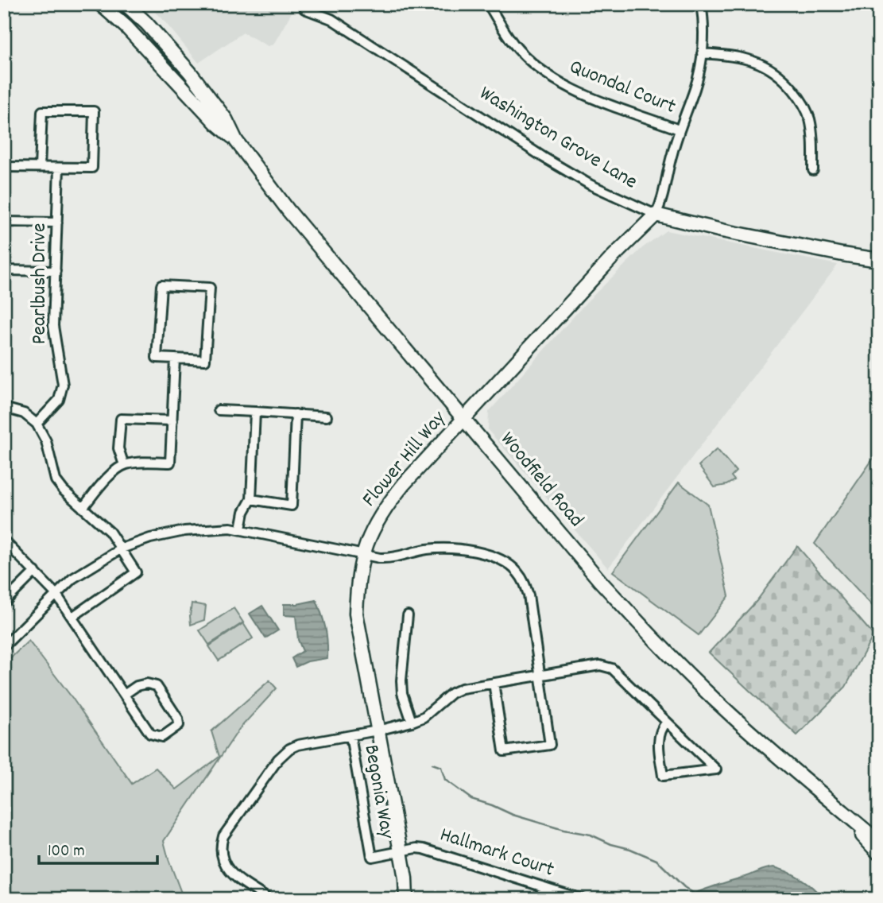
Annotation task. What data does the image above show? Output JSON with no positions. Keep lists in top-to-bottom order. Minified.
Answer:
{"streets":{"main road":["Washington Grove Lane","Flower Hill Way","Woodfield Road"],"street":["Quondal Court","Pearlbush Drive","Begonia Way","Hallmark Court"]},"crossings":[["Washington Grove Lane","Flower Hill Way"],["Flower Hill Way","Woodfield Road"],["Flower Hill Way","Begonia Way"],["Flower Hill Way","Hallmark Court"],["Begonia Way","Hallmark Court"]],"scale_bar":"100 m"}
